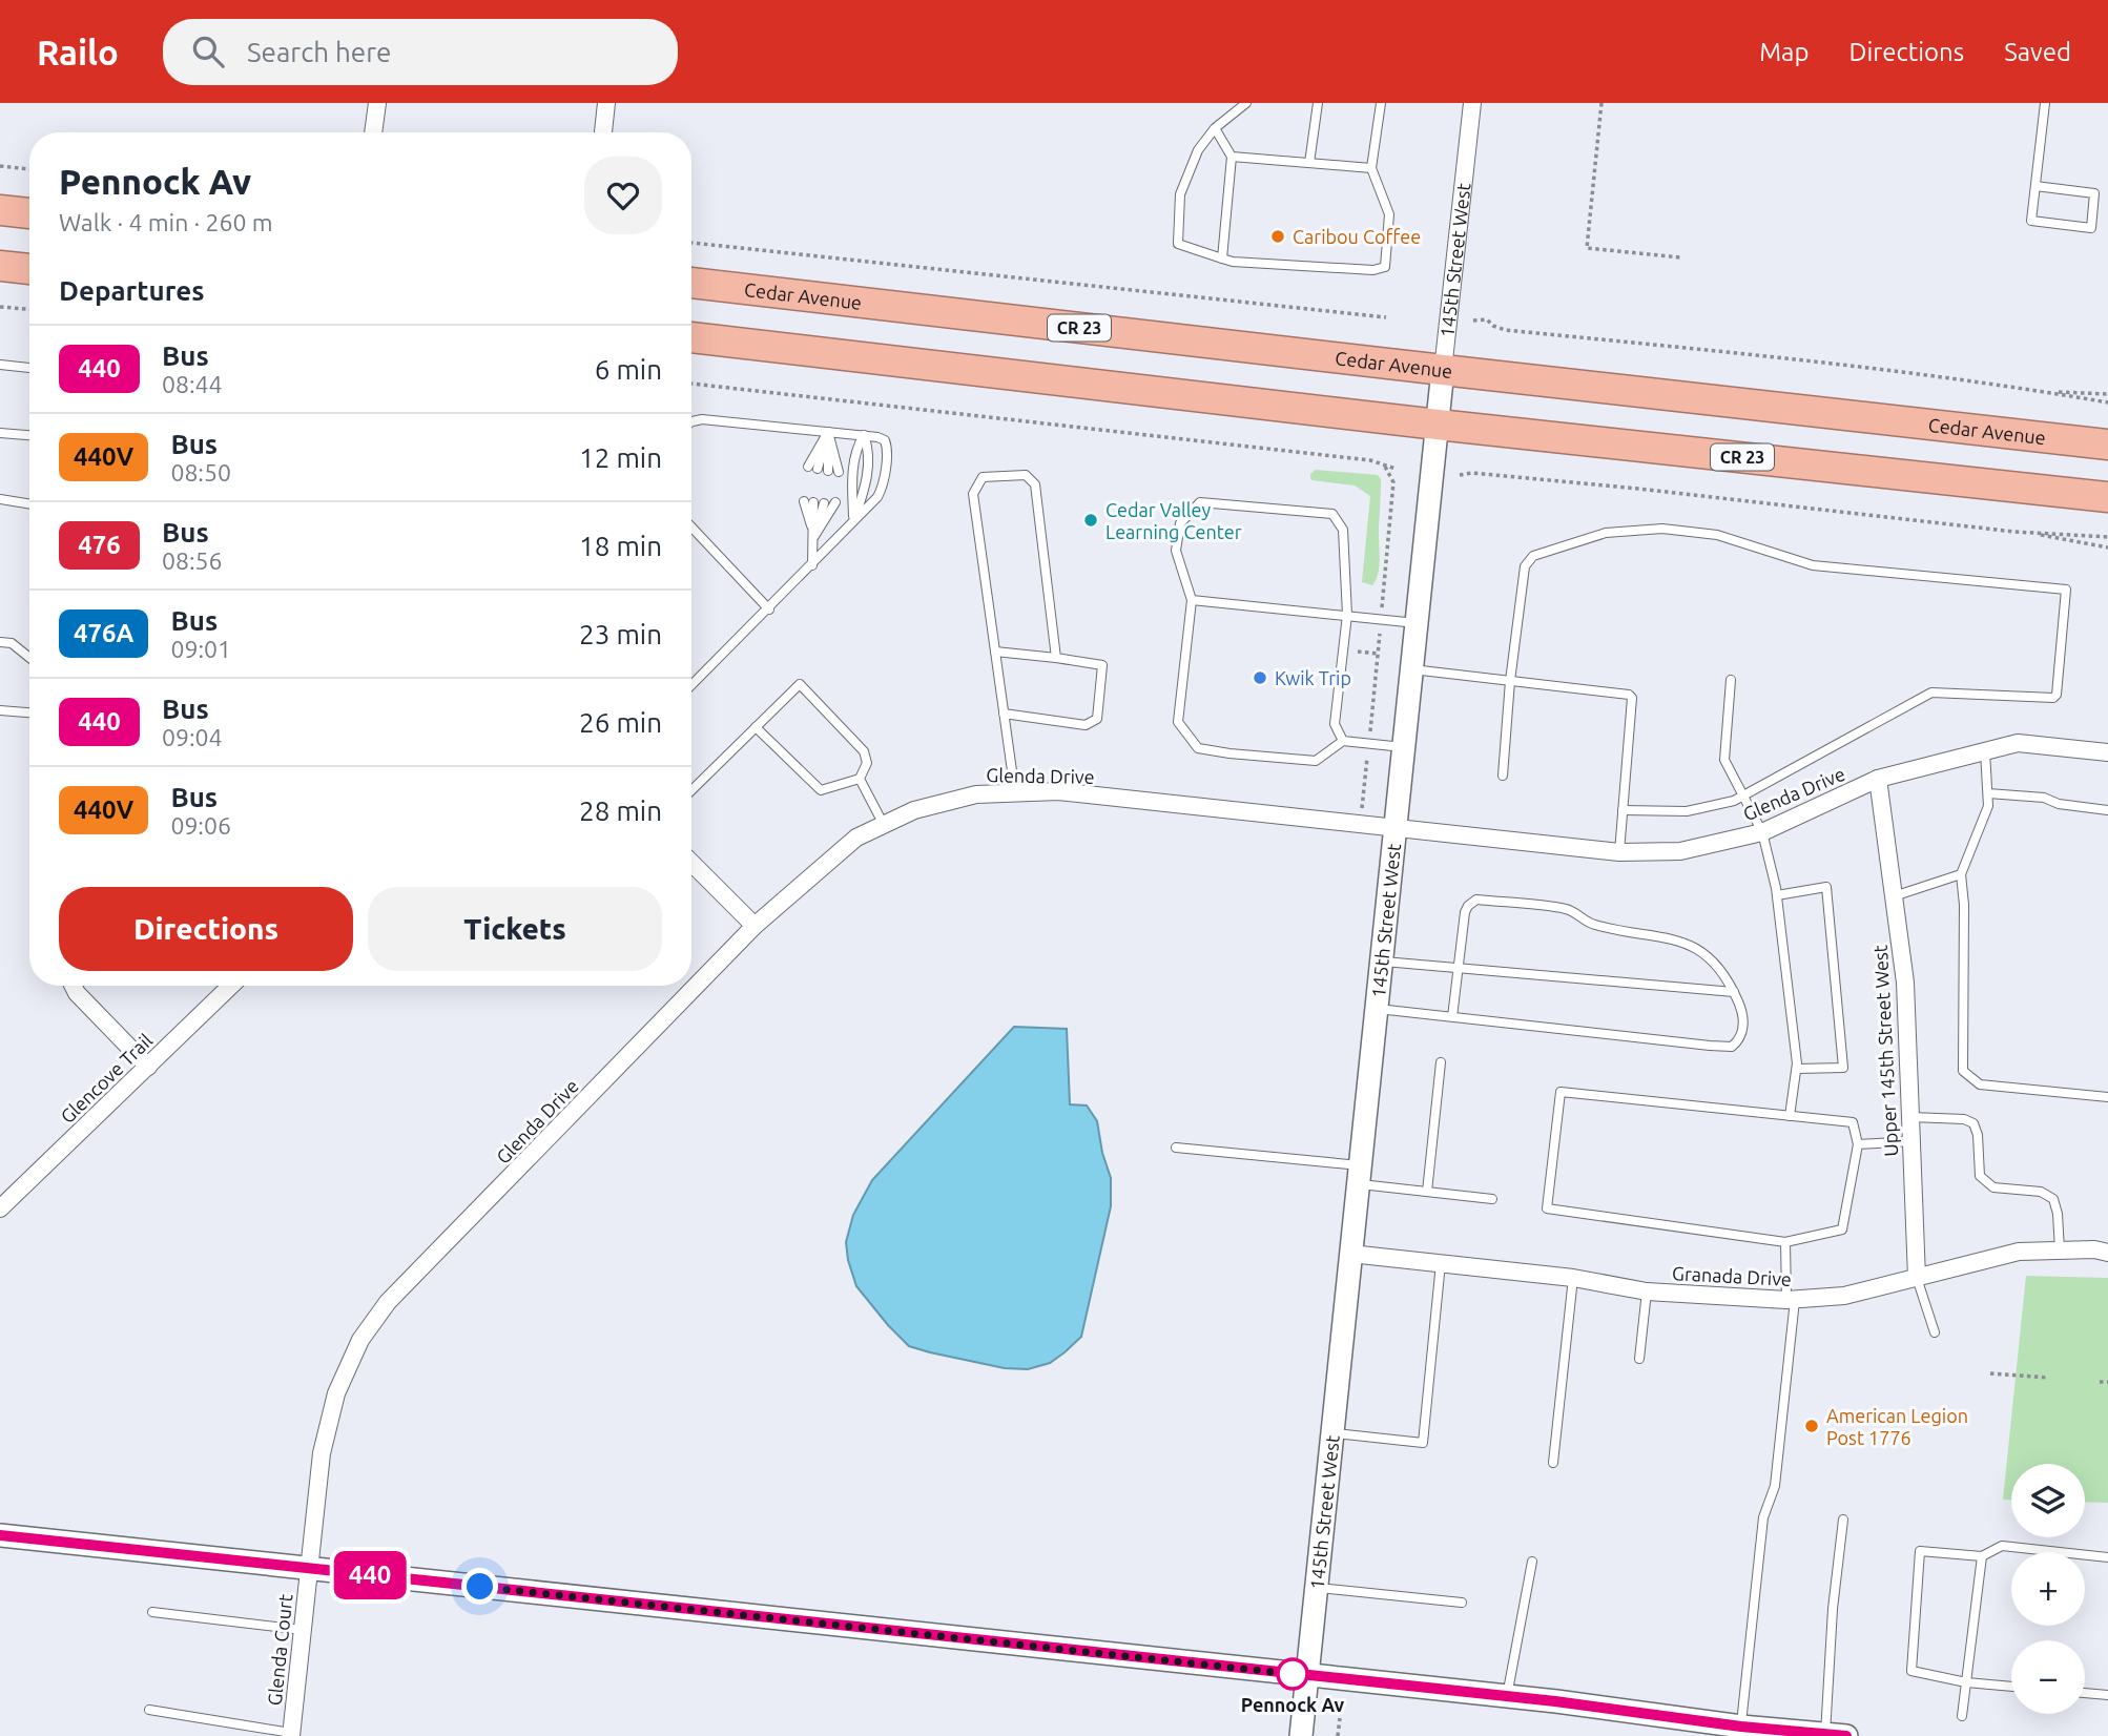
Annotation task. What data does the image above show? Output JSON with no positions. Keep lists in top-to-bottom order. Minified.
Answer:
{"streets":{"highway":["Cedar Avenue","CR 23"],"street":["145th Street West","Glenda Drive","Upper 145th Street West","Glencove Trail","Granada Drive","Glenda Court"]},"crossings":[["145th Street West","Cedar Avenue"],["145th Street West","CR 23"],["145th Street West","Glenda Drive"],["145th Street West","Granada Drive"],["Glenda Drive","Upper 145th Street West"],["Glenda Drive","Glenda Court"],["Upper 145th Street West","Granada Drive"]],"places":["Caribou Coffee","Cedar Valley Learning Center","Kwik Trip","American Legion Post 1776","Pennock Av"],"lines":["bus line 440"],"page":{"header":"Railo","search":"Search here","nav":["Map","Directions","Saved"],"on_map":"440","heading":[["Pennock Av","Walk · 4 min · 260 m"],"Departures"],"list":[{"mark":"440","name":"Bus","note":"08:44","value":"6 min"},{"mark":"440V","name":"Bus","note":"08:50","value":"12 min"},{"mark":"476","name":"Bus","note":"08:56","value":"18 min"},{"mark":"476A","name":"Bus","note":"09:01","value":"23 min"},{"mark":"440","name":"Bus","note":"09:04","value":"26 min"},{"mark":"440V","name":"Bus","note":"09:06","value":"28 min"}],"buttons":["Directions","Tickets"],"map_buttons":["+","−"]}}
